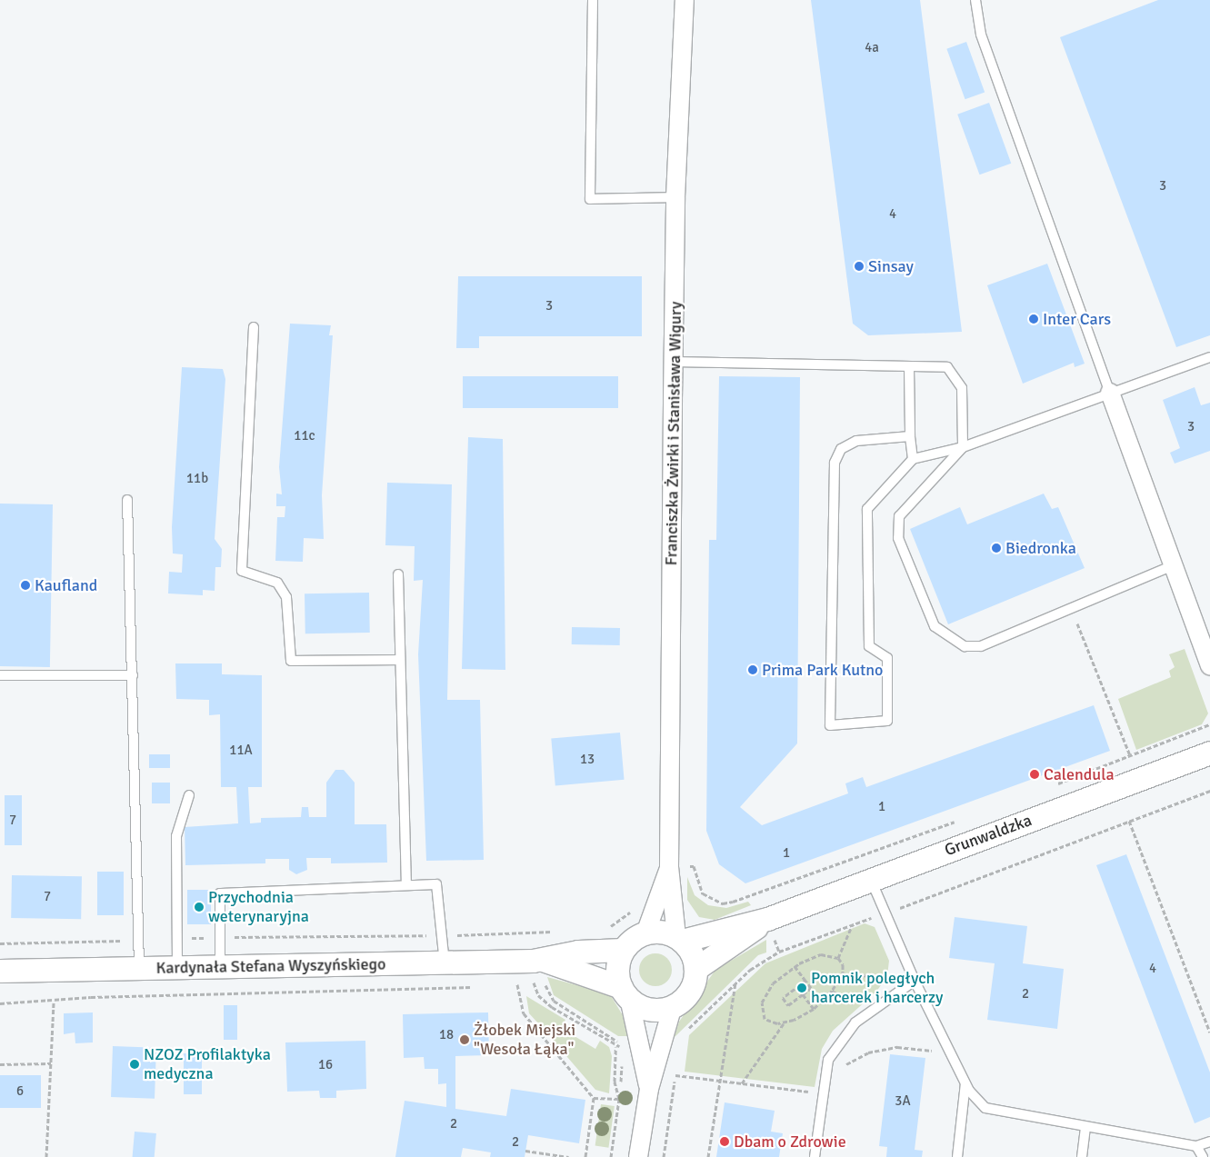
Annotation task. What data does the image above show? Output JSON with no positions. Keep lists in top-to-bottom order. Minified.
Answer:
{"streets":{"street":["Franciszka Żwirki i Stanisława Wigury","Grunwaldzka","Kardynała Stefana Wyszyńskiego"]},"crossings":[["Franciszka Żwirki i Stanisława Wigury","Grunwaldzka"],["Franciszka Żwirki i Stanisława Wigury","Kardynała Stefana Wyszyńskiego"],["Grunwaldzka","Kardynała Stefana Wyszyńskiego"]],"places":["Sinsay","Inter Cars","Biedronka","Kaufland","Prima Park Kutno","Calendula","Przychodnia weterynaryjna","Pomnik poległych harcerek i harcerzy","Żłobek Miejski \"Wesoła Łąka\"","NZOZ Profilaktyka medyczna","Dbam o Zdrowie"],"house_numbers":["4a","3","4","3","3","11c","11b","11A","13","1","7","1","7","4","2","18","16","6","3A","2","2"]}
